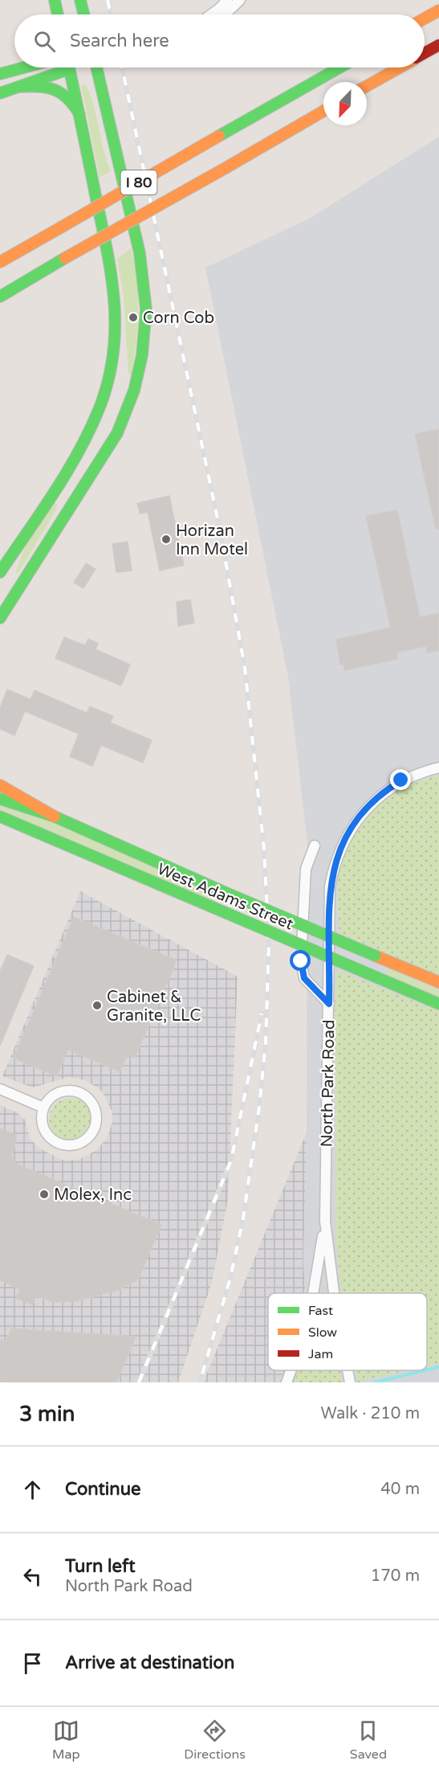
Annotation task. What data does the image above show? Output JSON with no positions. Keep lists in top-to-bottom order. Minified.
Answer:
{"streets":{"main road":["I 80","West Adams Street"],"street":["North Park Road"]},"places":["Corn Cob","Horizan Inn Motel","Cabinet & Granite, LLC","Molex, Inc"],"legend":["Fast","Slow","Jam"],"north":"bottom left","page":{"search":"Search here","heading":["3 min","Walk · 210 m"],"list":[["Continue","40 m"],["Turn left","North Park Road","170 m"],"Arrive at destination"],"nav":["Map","Directions","Saved"]}}
